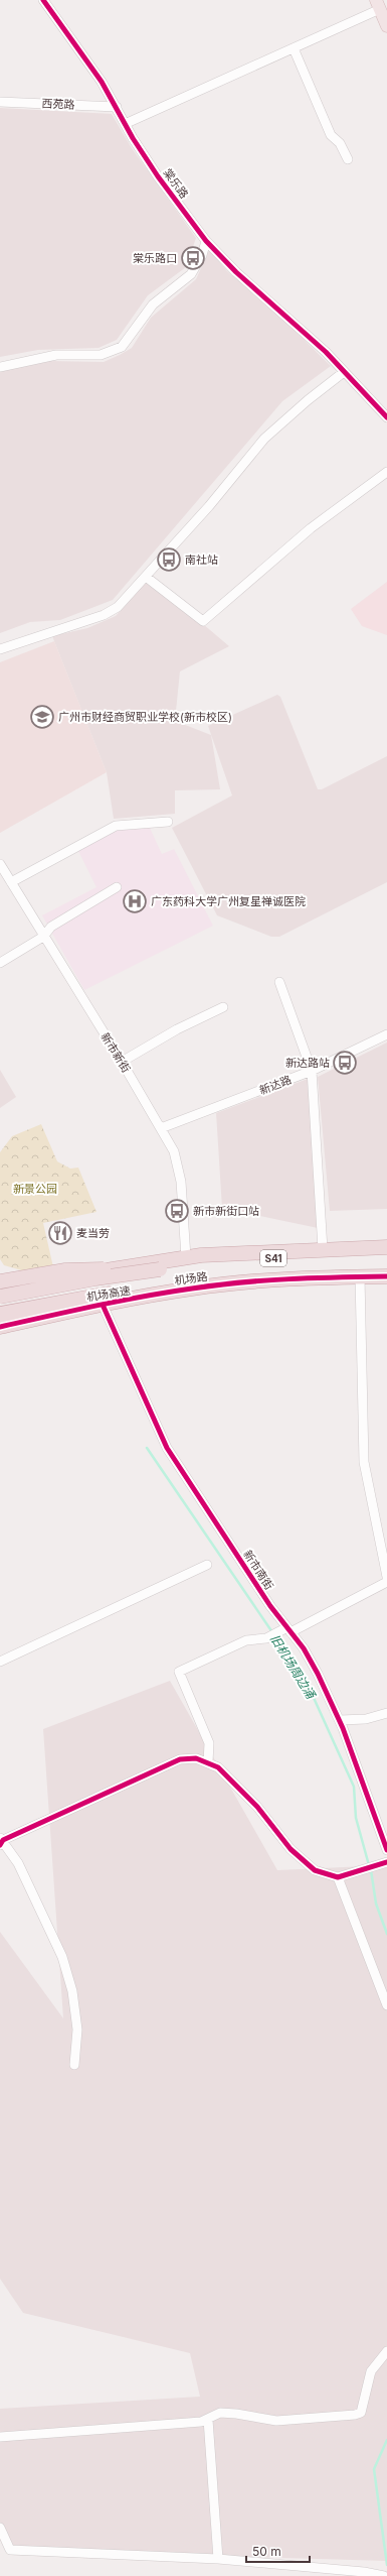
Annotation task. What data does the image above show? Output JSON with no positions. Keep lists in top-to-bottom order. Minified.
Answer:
{"streets":{"highway":["S41","机场路","机场高速"],"street":["西苑路","棠乐路","新市新街","新达路","新市南街"]},"crossings":[["西苑路","棠乐路"],["新市新街","新达路"],["新市新街","机场路"],["机场路","机场高速"],["机场路","新市南街"]],"water":["旧机场周边涌"],"parks":["新景公园"],"places":{"bus stop":["棠乐路口","南社站","新达路站","新市新街口站"],"school or university":["广州市财经商贸职业学校(新市校区)"],"hospital":["广东药科大学广州复星禅诚医院"],"restaurant":["麦当劳"]},"scale_bar":"50 m"}
